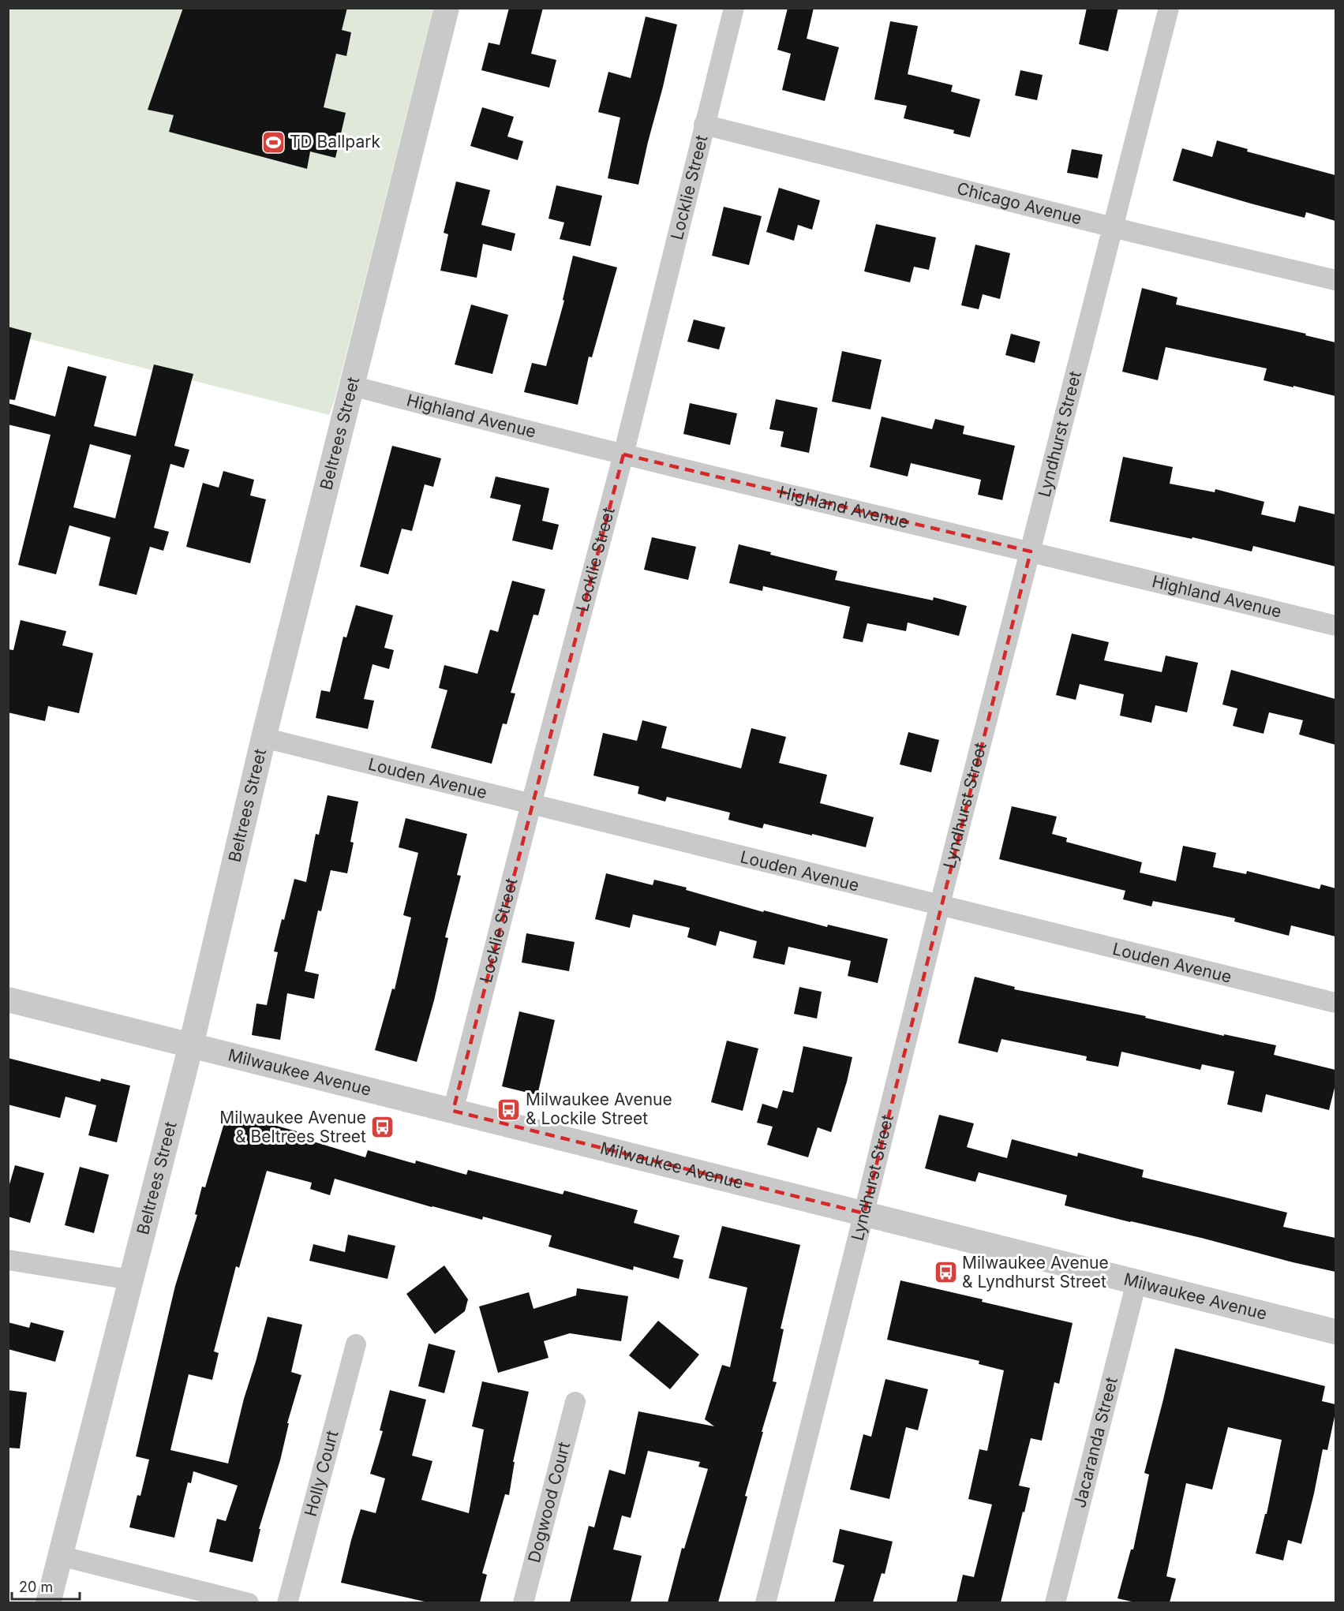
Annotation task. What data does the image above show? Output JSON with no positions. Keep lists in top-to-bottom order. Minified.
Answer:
{"streets":{"street":["Locklie Street","Chicago Avenue","Highland Avenue","Beltrees Street","Lyndhurst Street","Louden Avenue","Milwaukee Avenue","Jacaranda Street","Holly Court","Dogwood Court"]},"crossings":[["Locklie Street","Chicago Avenue"],["Locklie Street","Highland Avenue"],["Locklie Street","Louden Avenue"],["Locklie Street","Milwaukee Avenue"],["Chicago Avenue","Lyndhurst Street"],["Highland Avenue","Beltrees Street"],["Highland Avenue","Lyndhurst Street"],["Beltrees Street","Louden Avenue"],["Beltrees Street","Milwaukee Avenue"],["Lyndhurst Street","Louden Avenue"],["Lyndhurst Street","Milwaukee Avenue"],["Milwaukee Avenue","Jacaranda Street"]],"places":{"sports":["TD Ballpark"],"bus stop":["Milwaukee Avenue & Lockile Street","Milwaukee Avenue & Beltrees Street","Milwaukee Avenue & Lyndhurst Street"]},"scale_bar":"20 m"}
